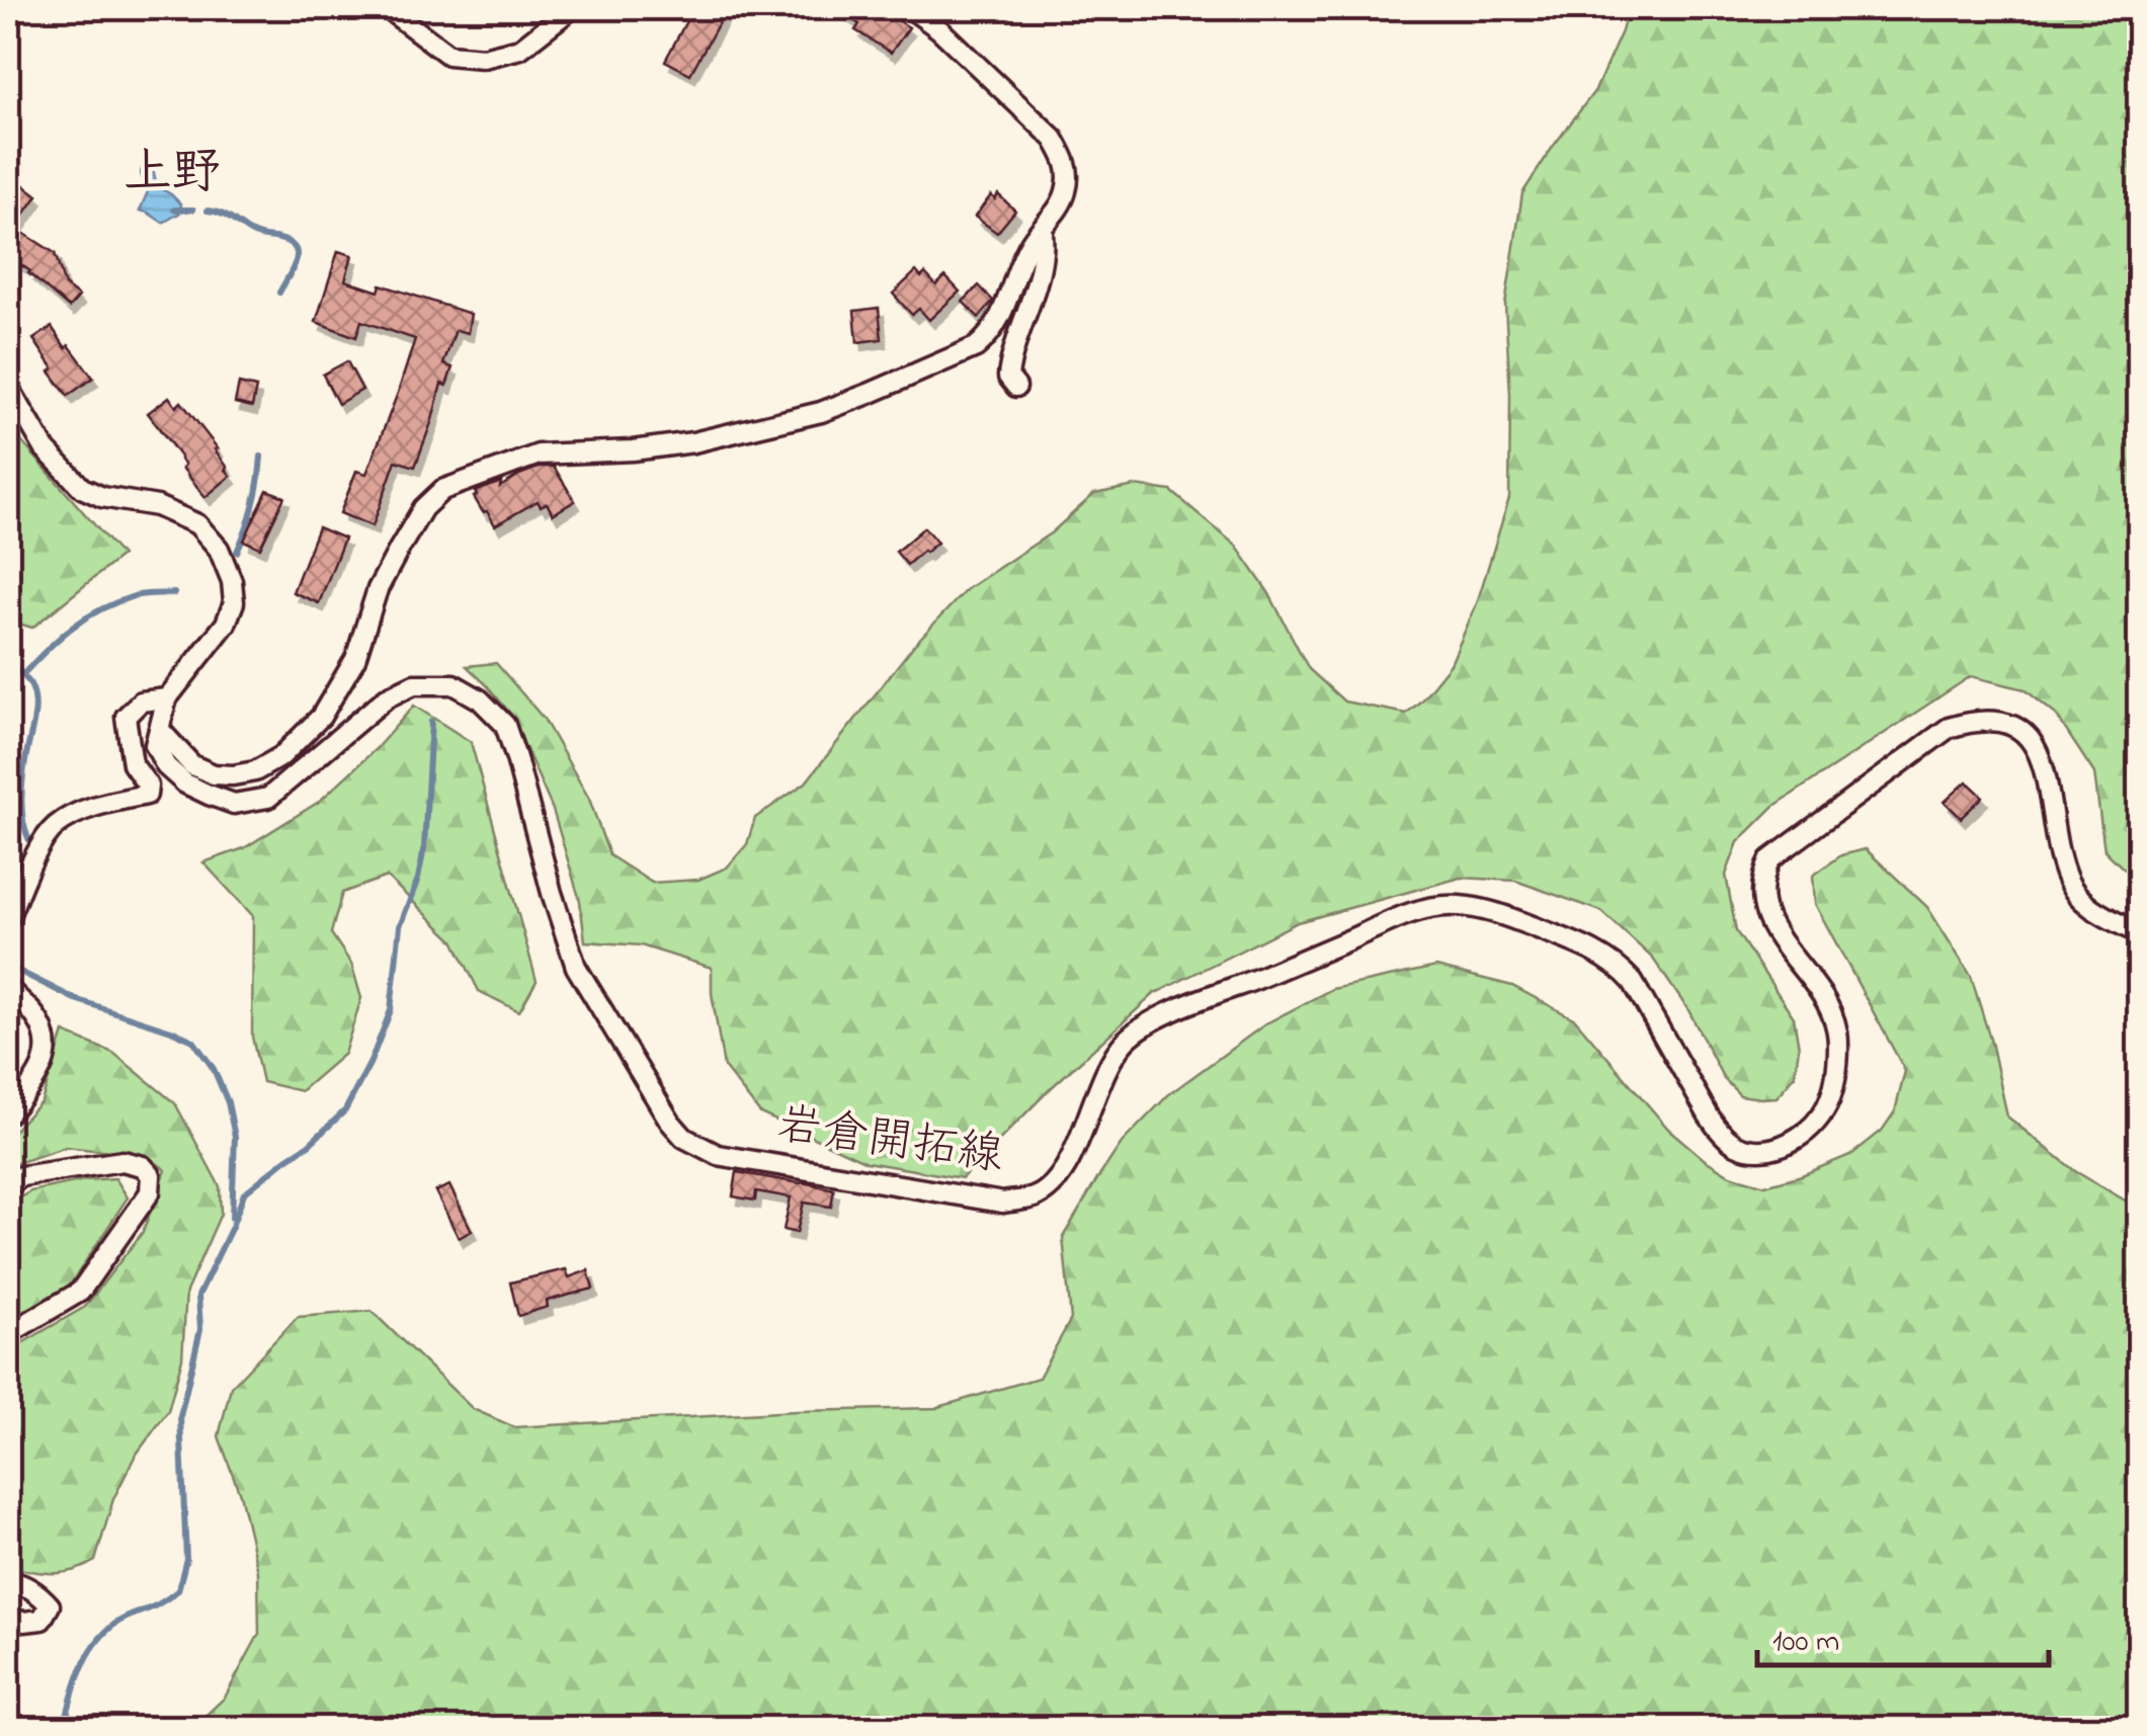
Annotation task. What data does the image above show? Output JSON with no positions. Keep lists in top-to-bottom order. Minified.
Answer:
{"streets":{"street":["岩倉開拓線"]},"districts":["上野"],"scale_bar":"100 m"}
